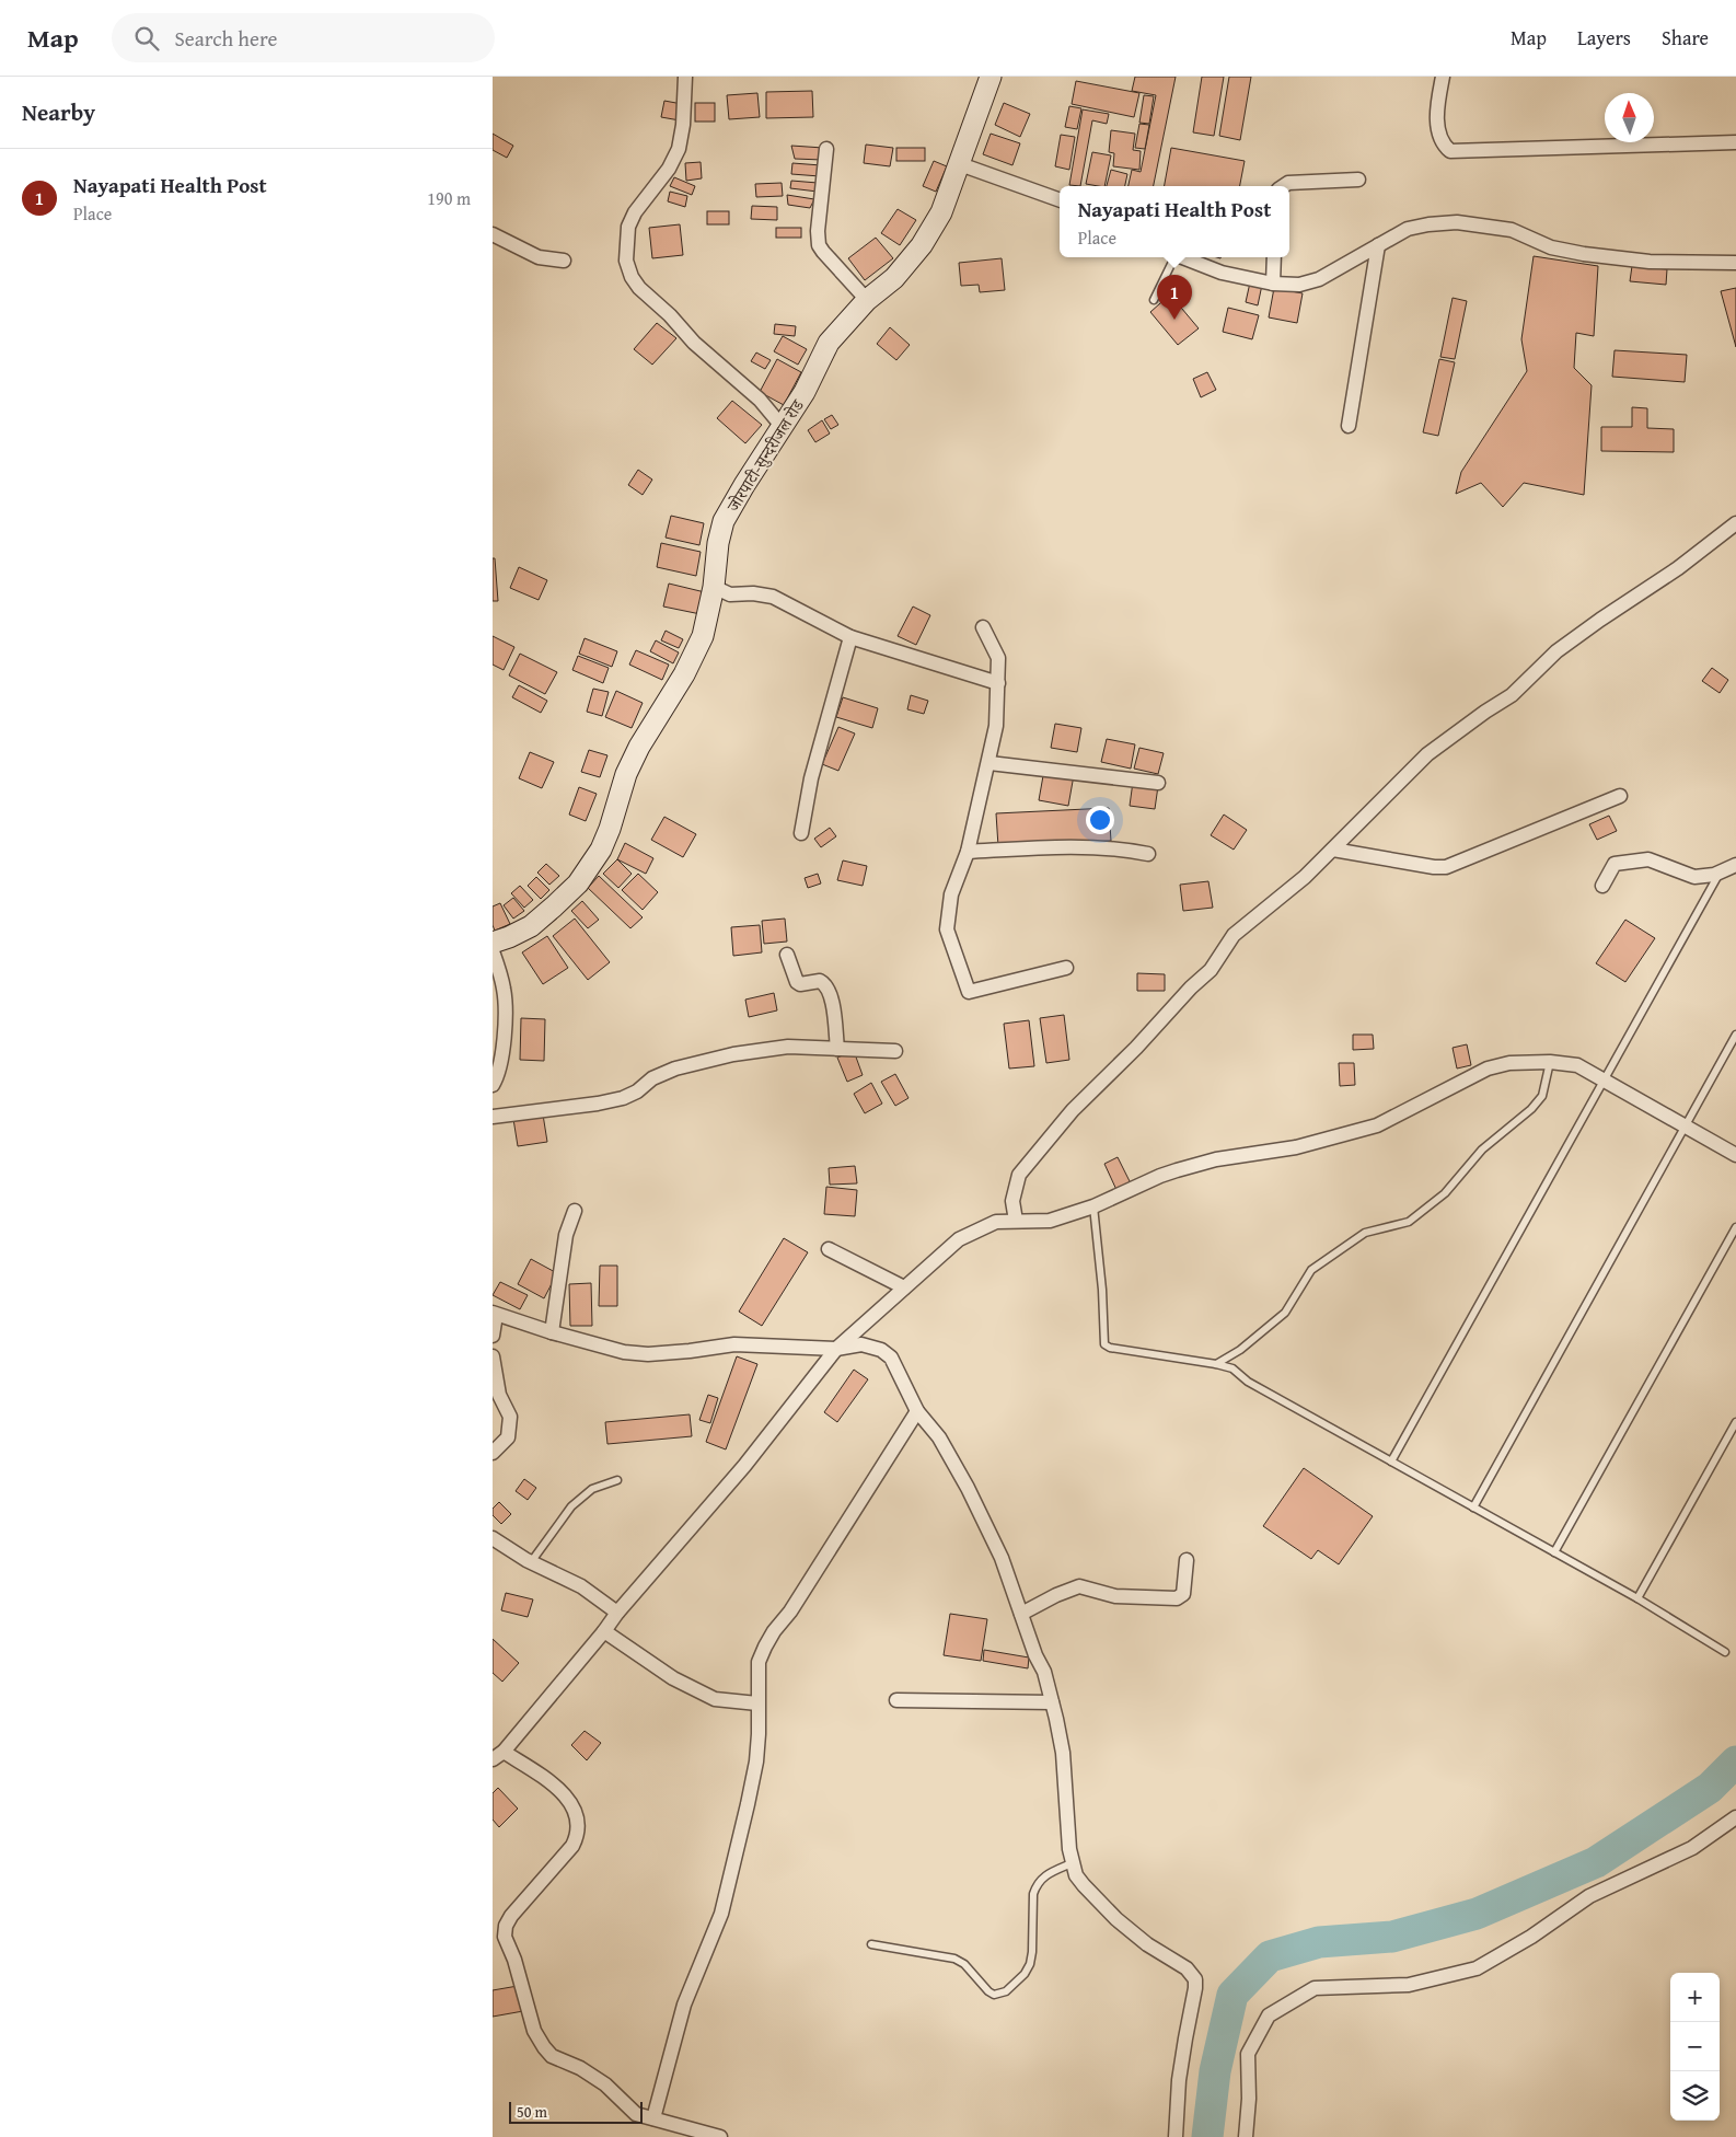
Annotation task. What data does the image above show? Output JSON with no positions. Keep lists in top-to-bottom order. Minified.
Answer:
{"streets":{"main road":["जोरपाटी-सुन्दरीजल रोड"]},"scale_bar":"50 m","north":"top","page":{"header":"Map","search":"Search here","nav":["Map","Layers","Share"],"heading":"Nearby","list":[{"mark":"1","name":"Nayapati Health Post","note":"Place","value":"190 m"}],"popup":["Nayapati Health Post","Place"],"pins":"1","map_buttons":["+","−"],"scale":"50 m"}}
